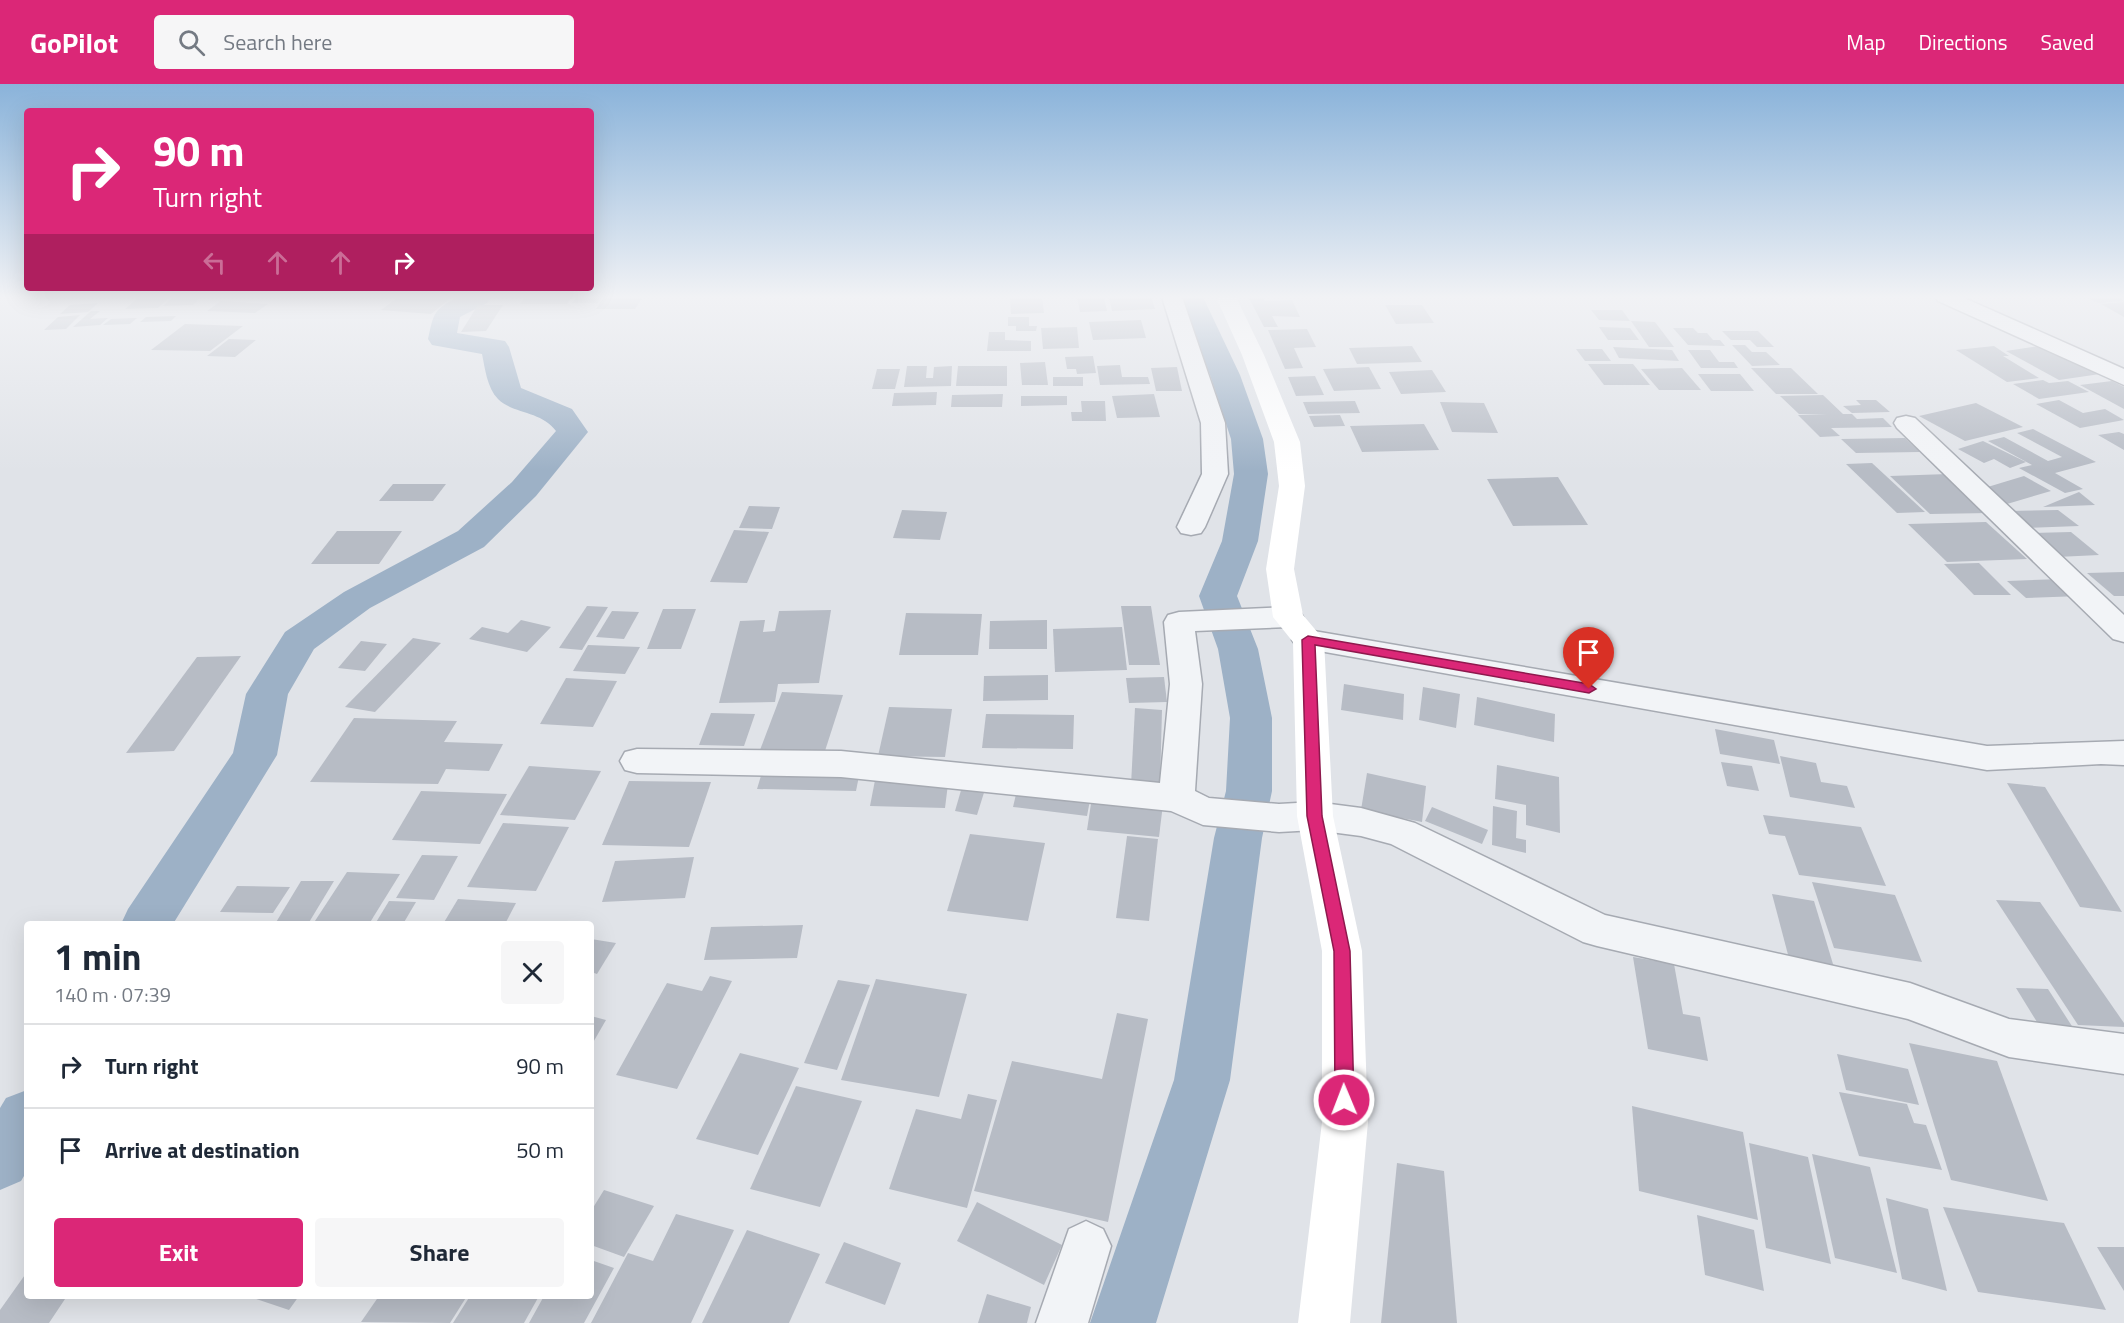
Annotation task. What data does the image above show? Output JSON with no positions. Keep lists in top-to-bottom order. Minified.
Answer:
{"page":{"header":"GoPilot","search":"Search here","nav":["Map","Directions","Saved"],"turn":["90 m","Turn right"],"heading":["1 min","140 m · 07:39"],"list":[{"name":"Turn right","value":"90 m"},{"name":"Arrive at destination","value":"50 m"}],"buttons":["Exit","Share"]}}
